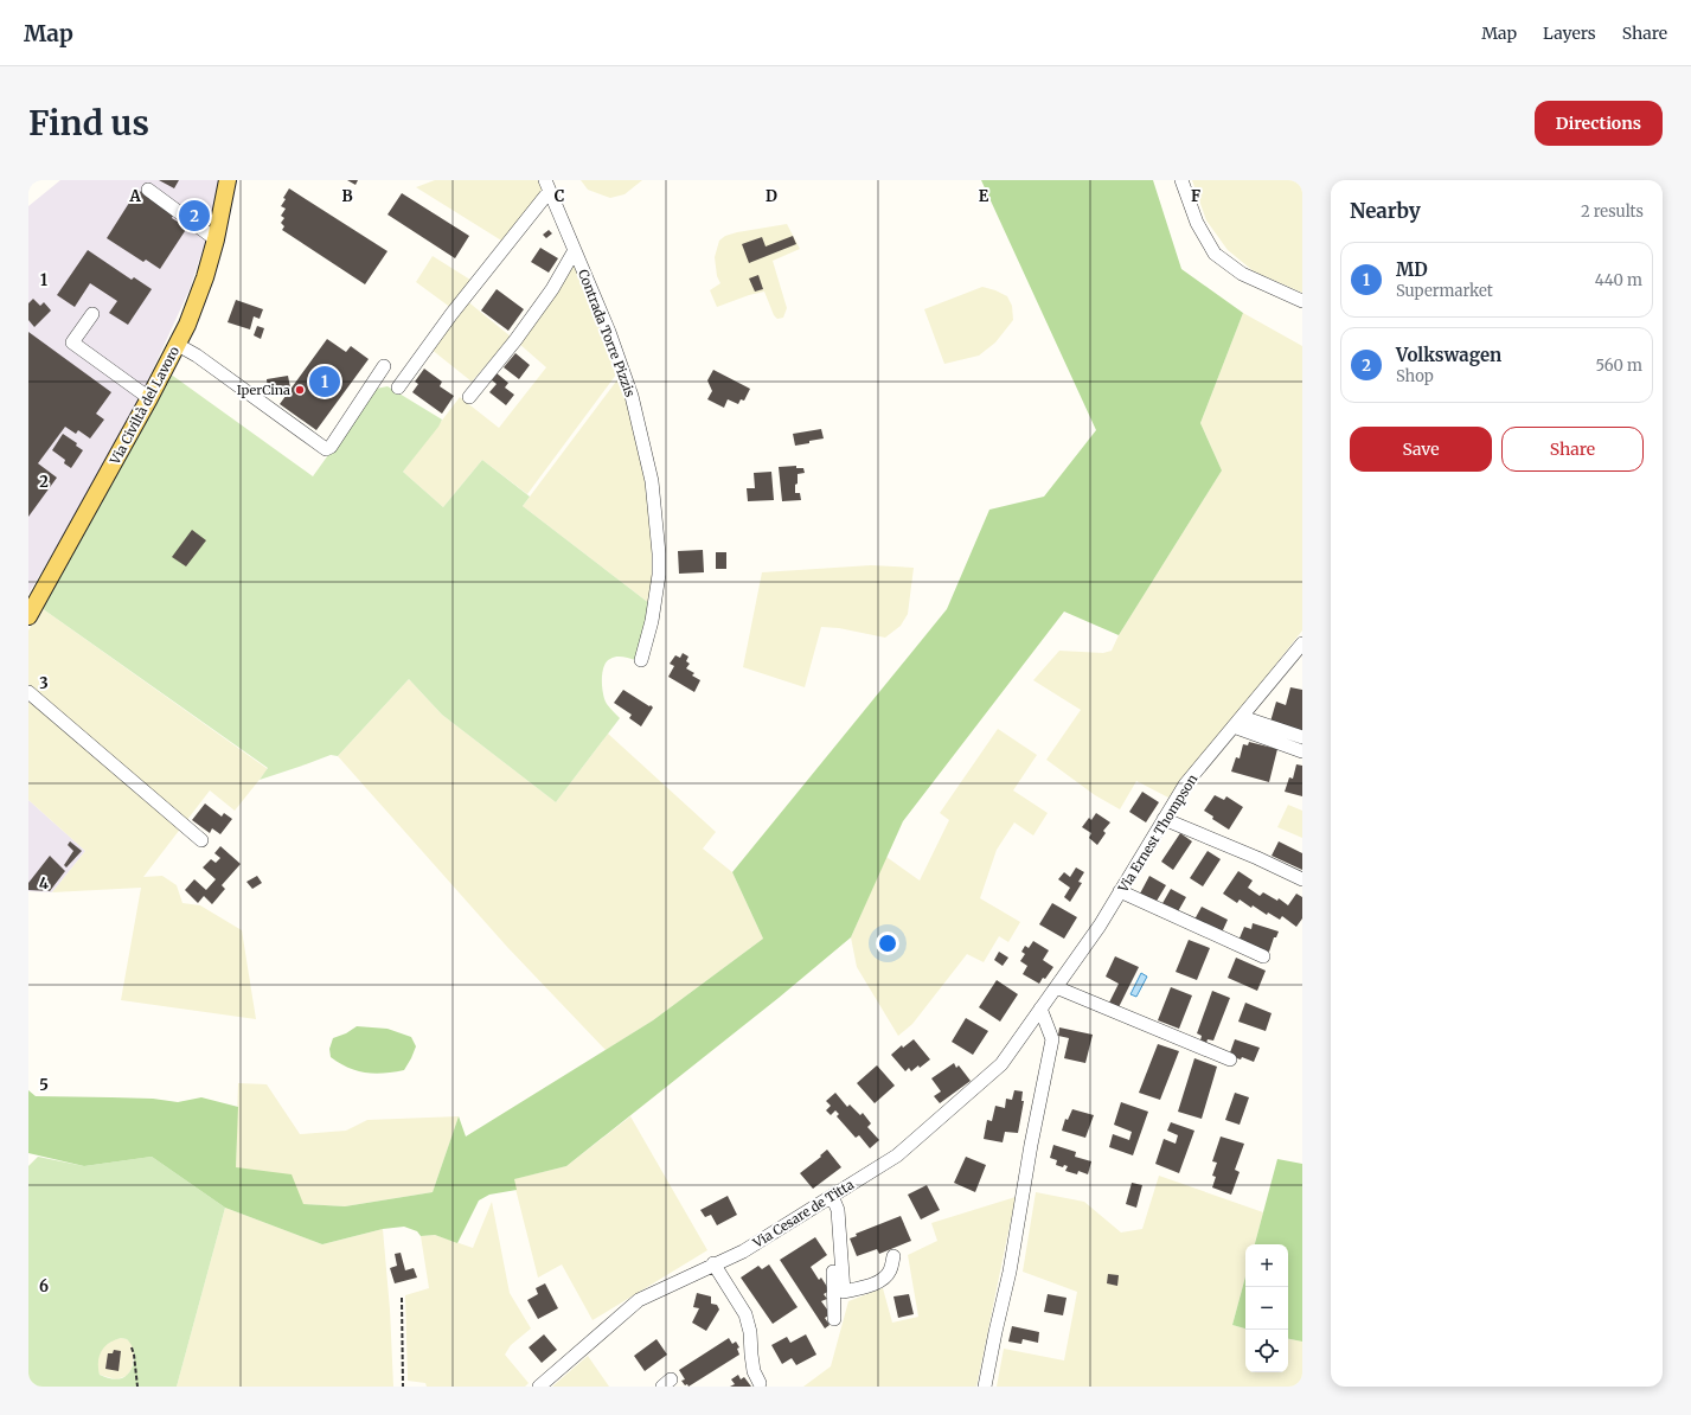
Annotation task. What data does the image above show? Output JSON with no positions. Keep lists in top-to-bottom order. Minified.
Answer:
{"streets":{"main road":["Via Civiltà del Lavoro"],"street":["Contrada Torre Pizzis","Via Ernest Thompson","Via Cesare de Titta"]},"crossings":[["Via Ernest Thompson","Via Cesare de Titta"]],"places":["IperCina"],"page":{"header":"Map","nav":["Map","Layers","Share"],"buttons":["Directions",["Save","Share"]],"title":"Find us","heading":["Nearby","2 results"],"pins":["2","1"],"list":[{"mark":"1","name":"MD","note":"Supermarket","value":"440 m"},{"mark":"2","name":"Volkswagen","note":"Shop","value":"560 m"}],"map_buttons":["+","−"]},"grid":{"columns":["A","B","C","D","E","F"],"rows":["1","2","3","4","5","6"]}}
